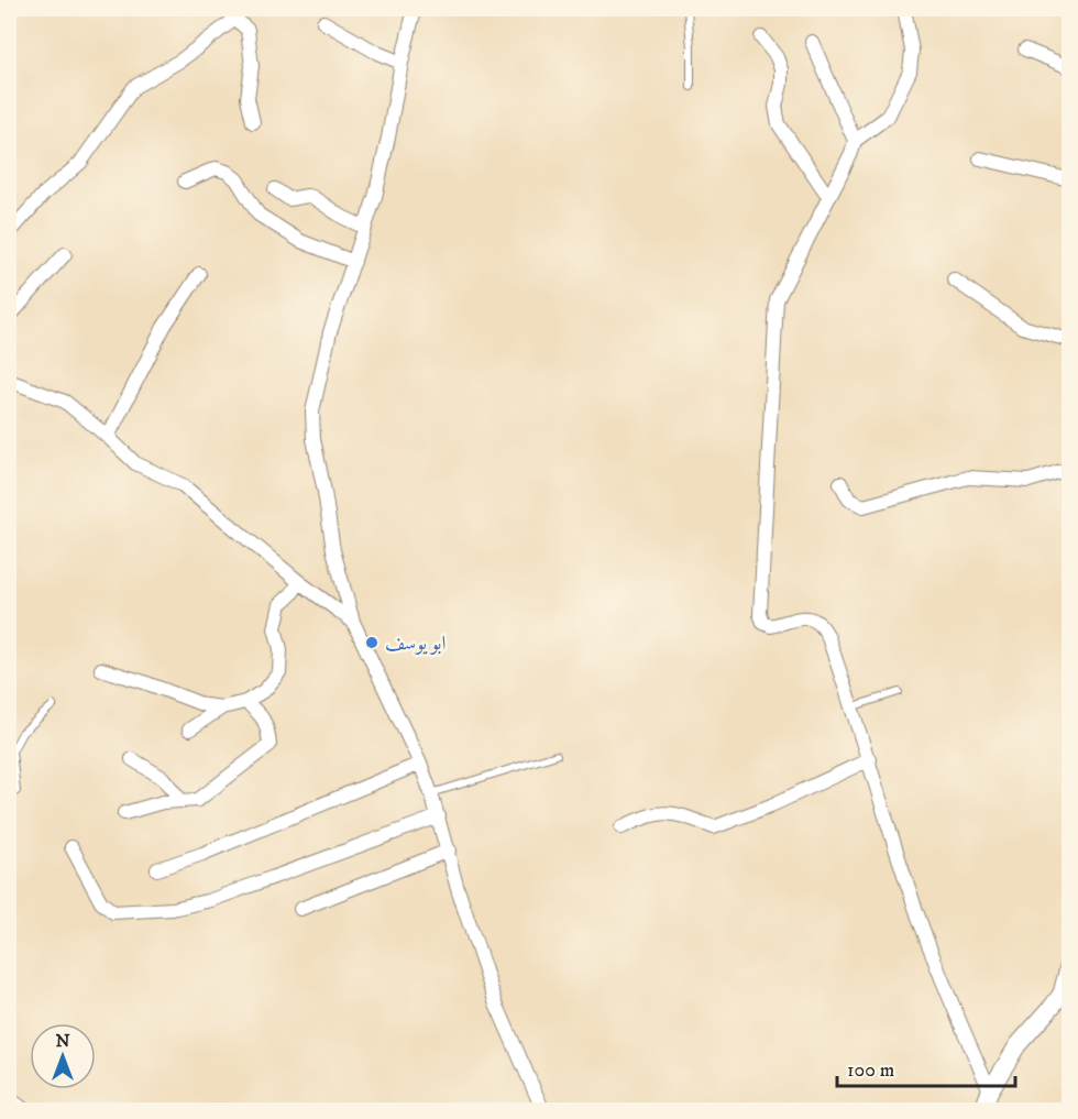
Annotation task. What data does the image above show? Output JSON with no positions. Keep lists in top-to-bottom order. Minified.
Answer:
{"places":["ابو يوسف"],"scale_bar":"100 m","north":"top"}
